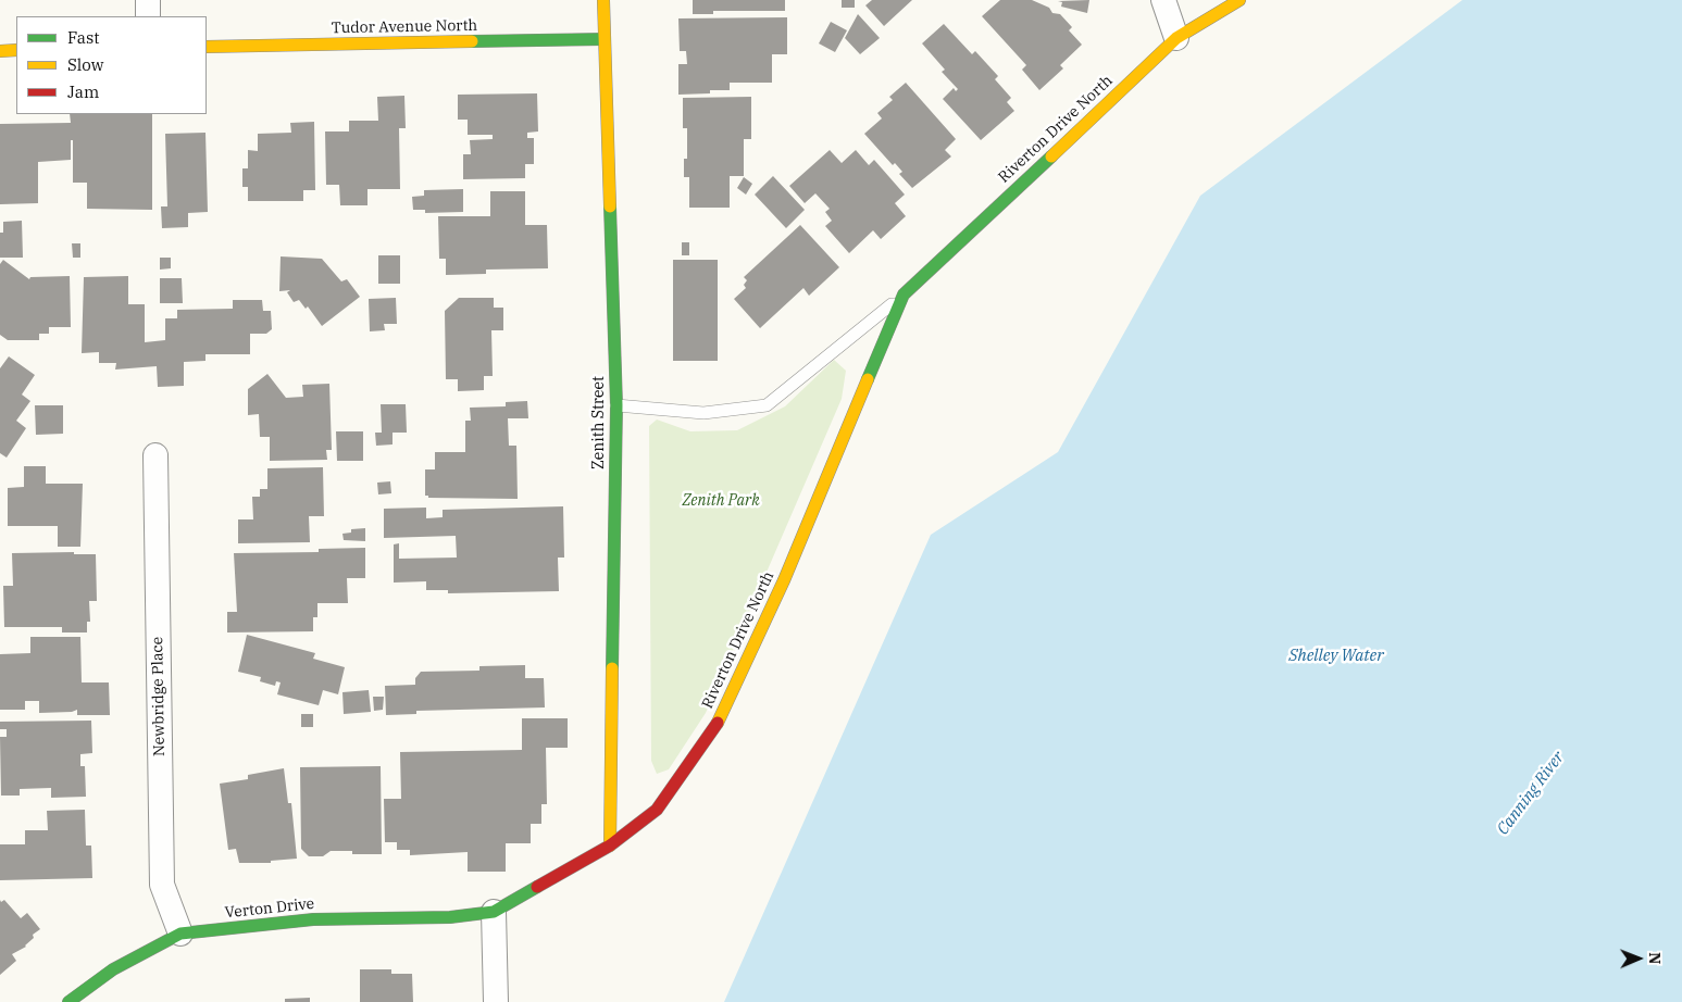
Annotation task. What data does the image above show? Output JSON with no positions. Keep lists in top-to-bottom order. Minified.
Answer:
{"streets":{"street":["Tudor Avenue North","Riverton Drive North","Zenith Street","Newbridge Place","Verton Drive"]},"crossings":[["Tudor Avenue North","Zenith Street"],["Riverton Drive North","Zenith Street"],["Riverton Drive North","Verton Drive"],["Newbridge Place","Verton Drive"]],"water":["Shelley Water","Canning River"],"parks":["Zenith Park"],"legend":["Fast","Slow","Jam"],"north":"right"}
